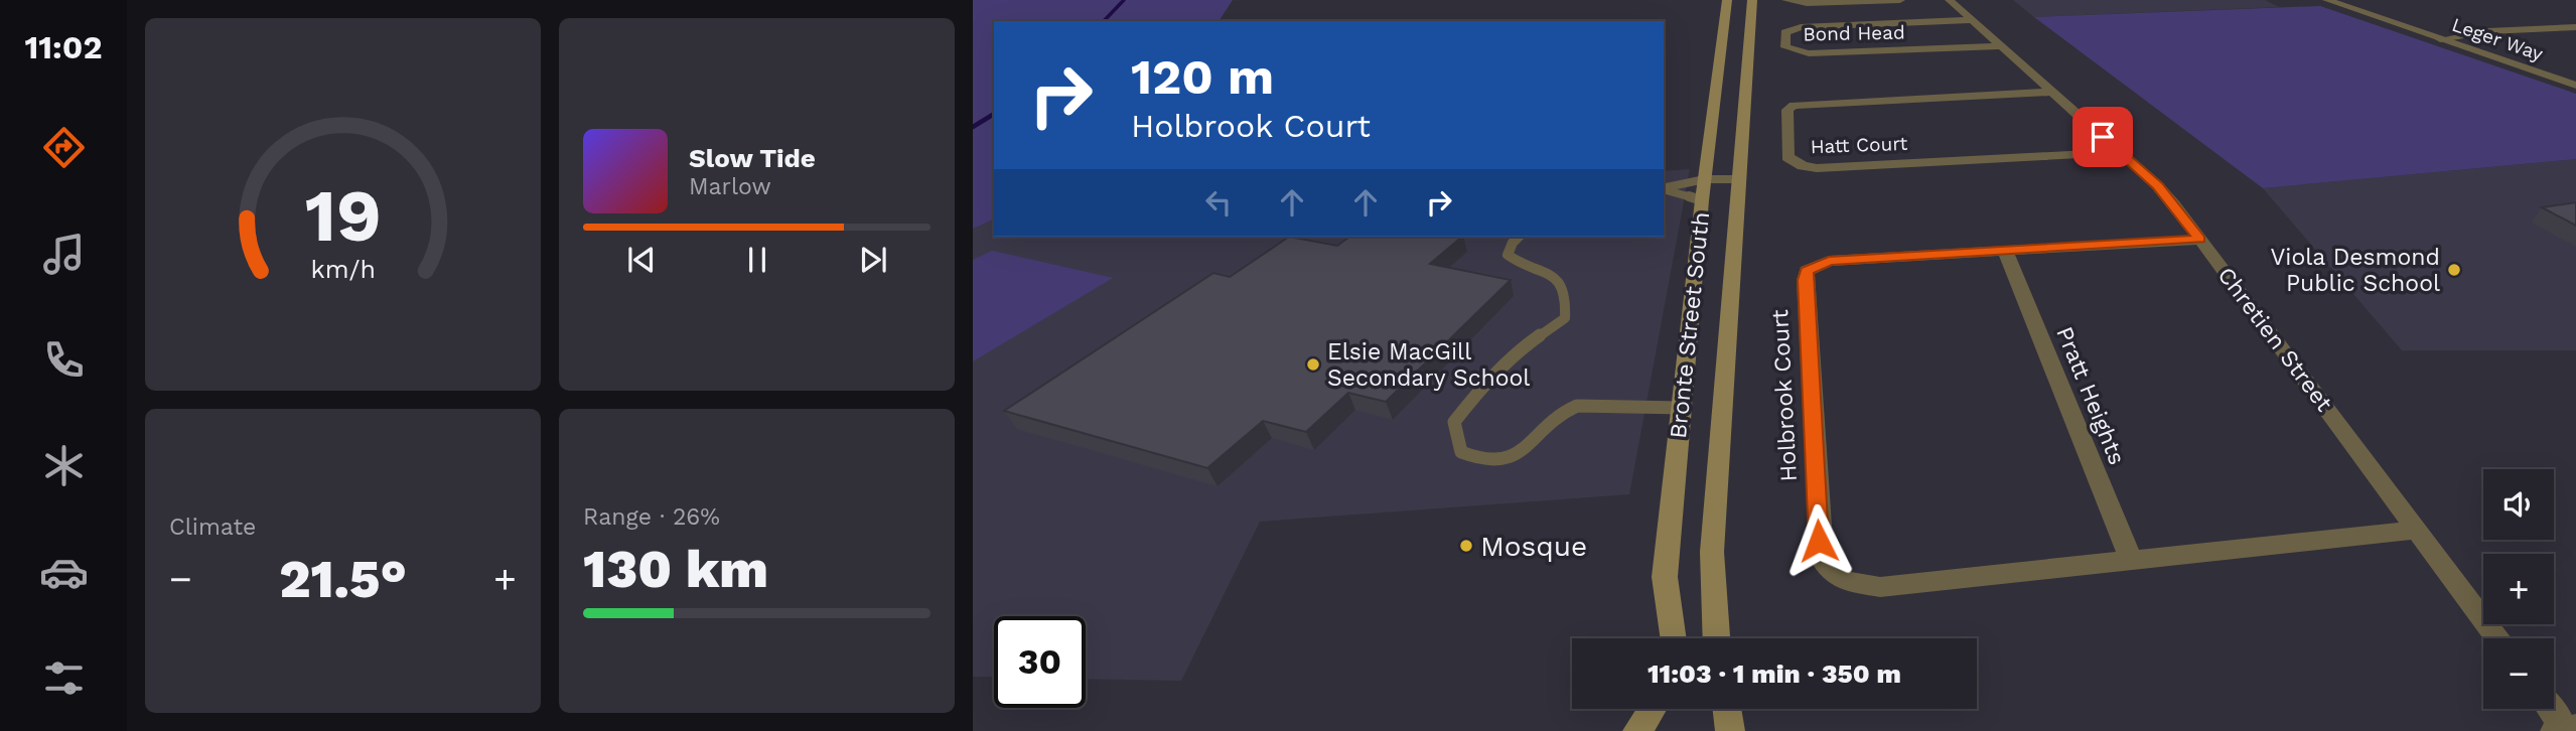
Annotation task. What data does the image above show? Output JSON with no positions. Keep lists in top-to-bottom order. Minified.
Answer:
{"streets":{"main road":["Bronte Street South"],"street":["Bond Head","Leger Way","Hatt Court","Chretien Street","Holbrook Court","Pratt Heights"]},"crossings":[["Bond Head","Chretien Street"],["Hatt Court","Chretien Street"],["Chretien Street","Holbrook Court"],["Holbrook Court","Pratt Heights"]],"places":["Viola Desmond Public School","Elsie MacGill Secondary School","Mosque"],"page":{"tabs":"11:02","turn":["120 m","Holbrook Court"],"song":["Slow Tide","Marlow"],"tile":["Climate",["Range · 26%","130 km"]],"map_buttons":["+","−"],"heat":["−","21.5°","+"],"limit":"30","trip":"11:03 · 1 min · 350 m","gauge":["19","km/h"]}}
